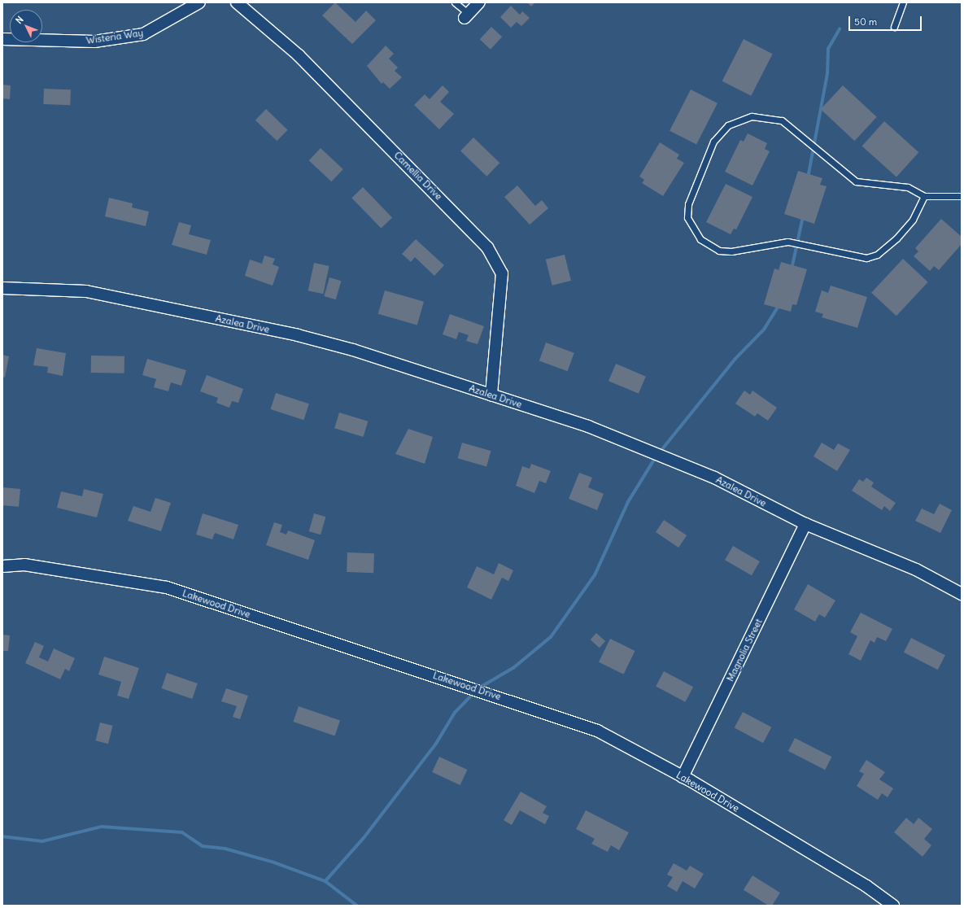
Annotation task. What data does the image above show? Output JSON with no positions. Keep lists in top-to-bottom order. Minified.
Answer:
{"streets":{"street":["Wisteria Way","Camellia Drive","Azalea Drive","Lakewood Drive","Magnolia Street"]},"crossings":[["Camellia Drive","Azalea Drive"],["Azalea Drive","Magnolia Street"],["Lakewood Drive","Magnolia Street"]],"scale_bar":"50 m","north":"top left"}
